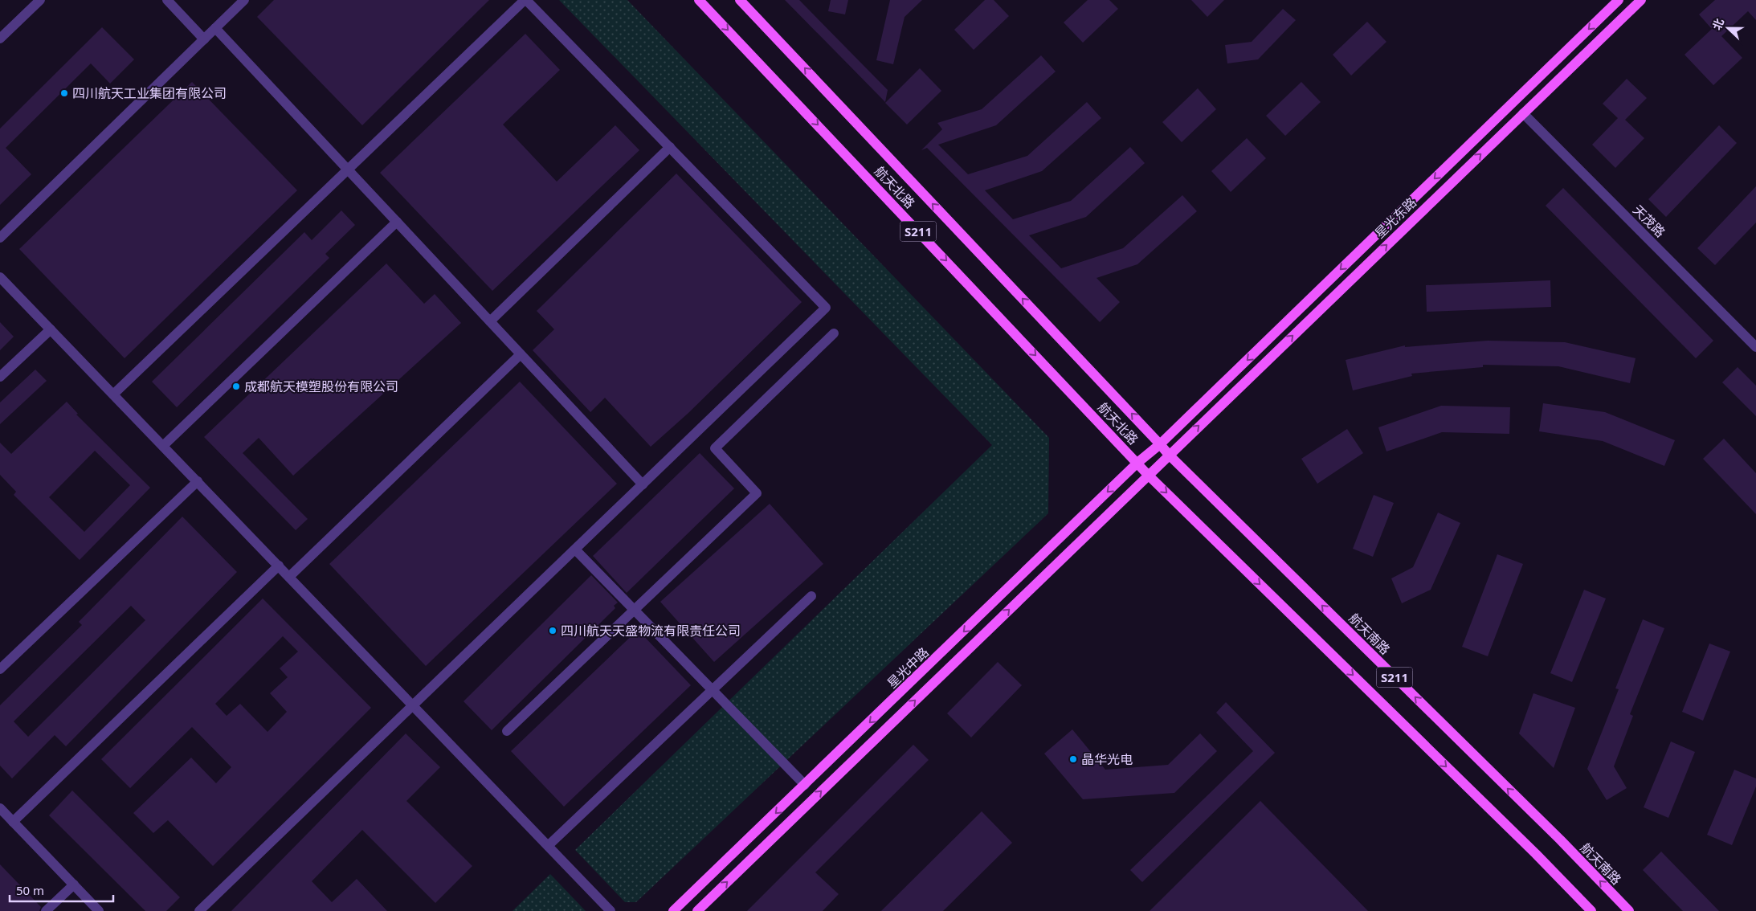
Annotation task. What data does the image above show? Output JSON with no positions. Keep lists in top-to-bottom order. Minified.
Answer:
{"streets":{"main road":["航天北路","星光东路","S211","航天南路","星光中路"],"street":["天茂路"]},"crossings":[["航天北路","星光东路"],["航天北路","S211"],["航天北路","航天南路"],["航天北路","星光中路"],["星光东路","天茂路"],["星光东路","航天南路"],["星光东路","星光中路"],["S211","星光中路"],["航天南路","星光中路"]],"places":["四川航天工业集团有限公司","成都航天模塑股份有限公司","四川航天天盛物流有限责任公司","晶华光电"],"scale_bar":"50 m","north":"left"}
